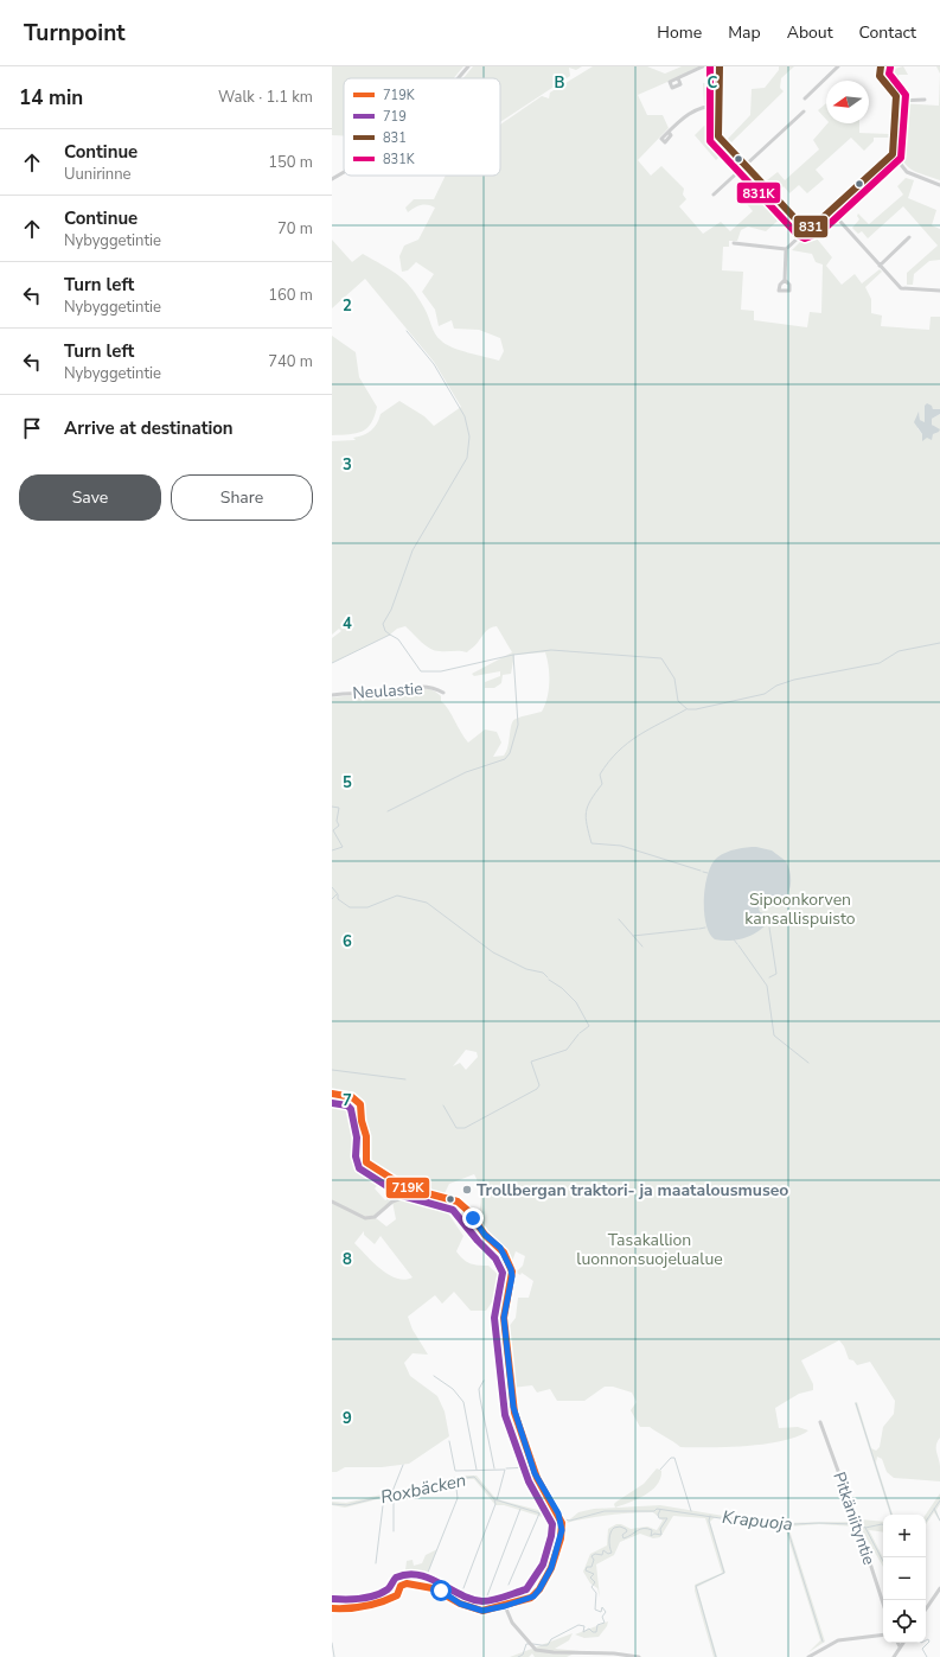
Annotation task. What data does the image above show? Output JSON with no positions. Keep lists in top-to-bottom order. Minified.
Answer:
{"streets":{"street":["Neulastie","Pitkäniityntie"]},"water":["Roxbäcken","Krapuoja"],"parks":["Sipoonkorven kansallispuisto","Tasakallion luonnonsuojelualue"],"places":["Trollbergan traktori- ja maatalousmuseo"],"lines":["transit line 831","transit line 831K","transit line 719K","transit line 719"],"legend":["719K","719","831","831K"],"north":"left","page":{"header":"Turnpoint","nav":["Home","Map","About","Contact"],"heading":["14 min","Walk · 1.1 km"],"list":[["Continue","Uunirinne","150 m"],["Continue","Nybyggetintie","70 m"],["Turn left","Nybyggetintie","160 m"],["Turn left","Nybyggetintie","740 m"],"Arrive at destination"],"buttons":["Save","Share"],"map_buttons":["+","−"]},"grid":{"columns":["B","C"],"rows":["2","3","4","5","6","7","8","9"]}}
